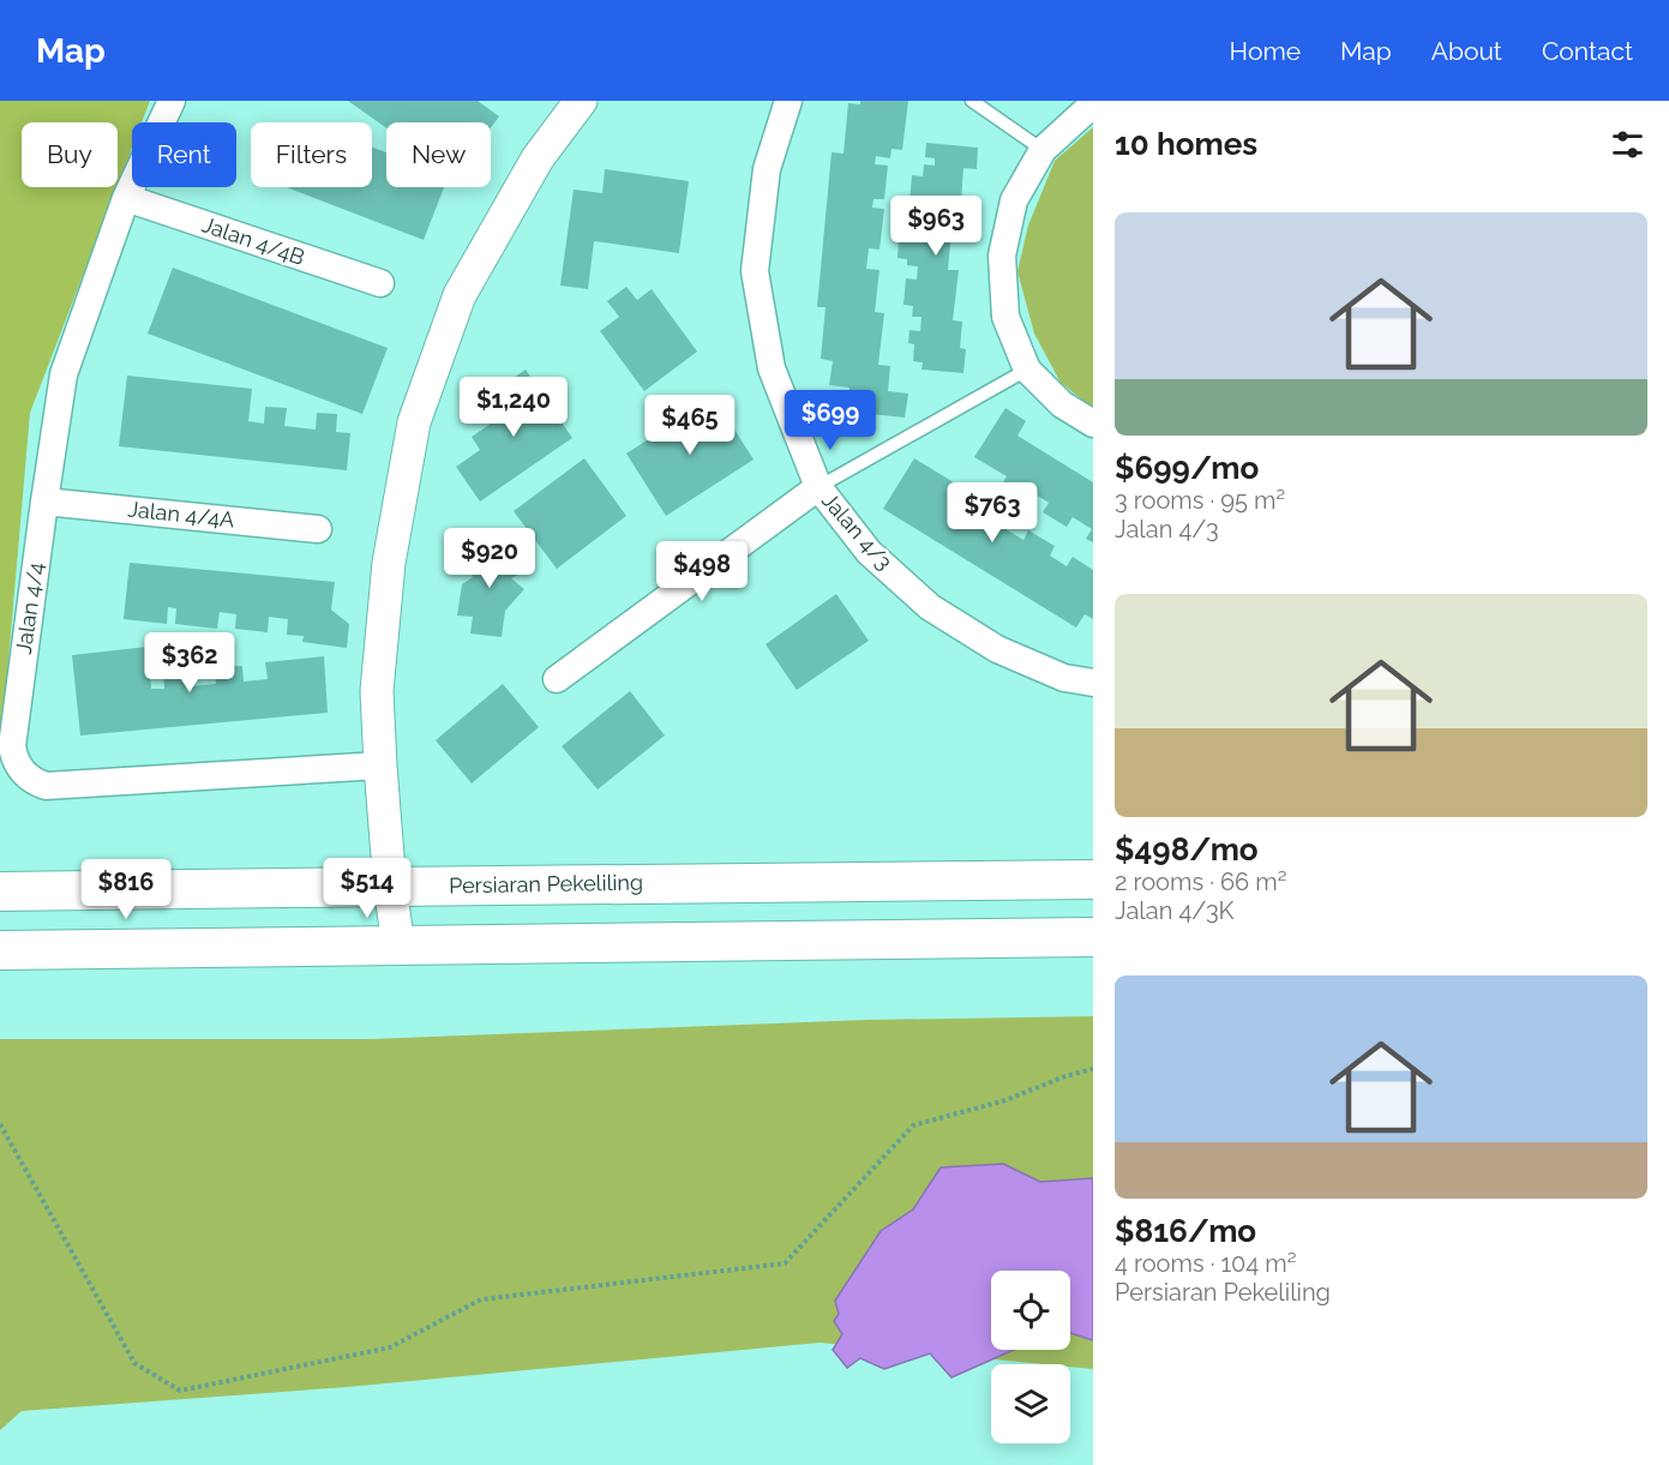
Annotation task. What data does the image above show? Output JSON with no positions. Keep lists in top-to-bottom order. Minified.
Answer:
{"streets":{"main road":["Persiaran Pekeliling"],"street":["Jalan 4/4B","Jalan 4/4A","Jalan 4/3","Jalan 4/4"]},"crossings":[["Jalan 4/4B","Jalan 4/4"],["Jalan 4/4A","Jalan 4/4"]],"page":{"header":"Map","nav":["Home","Map","About","Contact"],"heading":"10 homes","chip":["Buy","Rent","Filters","New"],"list":[{"name":"$699/mo","note":"3 rooms · 95 m² · Jalan 4/3"},{"name":"$498/mo","note":"2 rooms · 66 m² · Jalan 4/3K"},{"name":"$816/mo","note":"4 rooms · 104 m² · Persiaran Pekeliling"}],"price":["$963","$1,240","$699","$465","$763","$920","$498","$362","$514","$816"]}}
